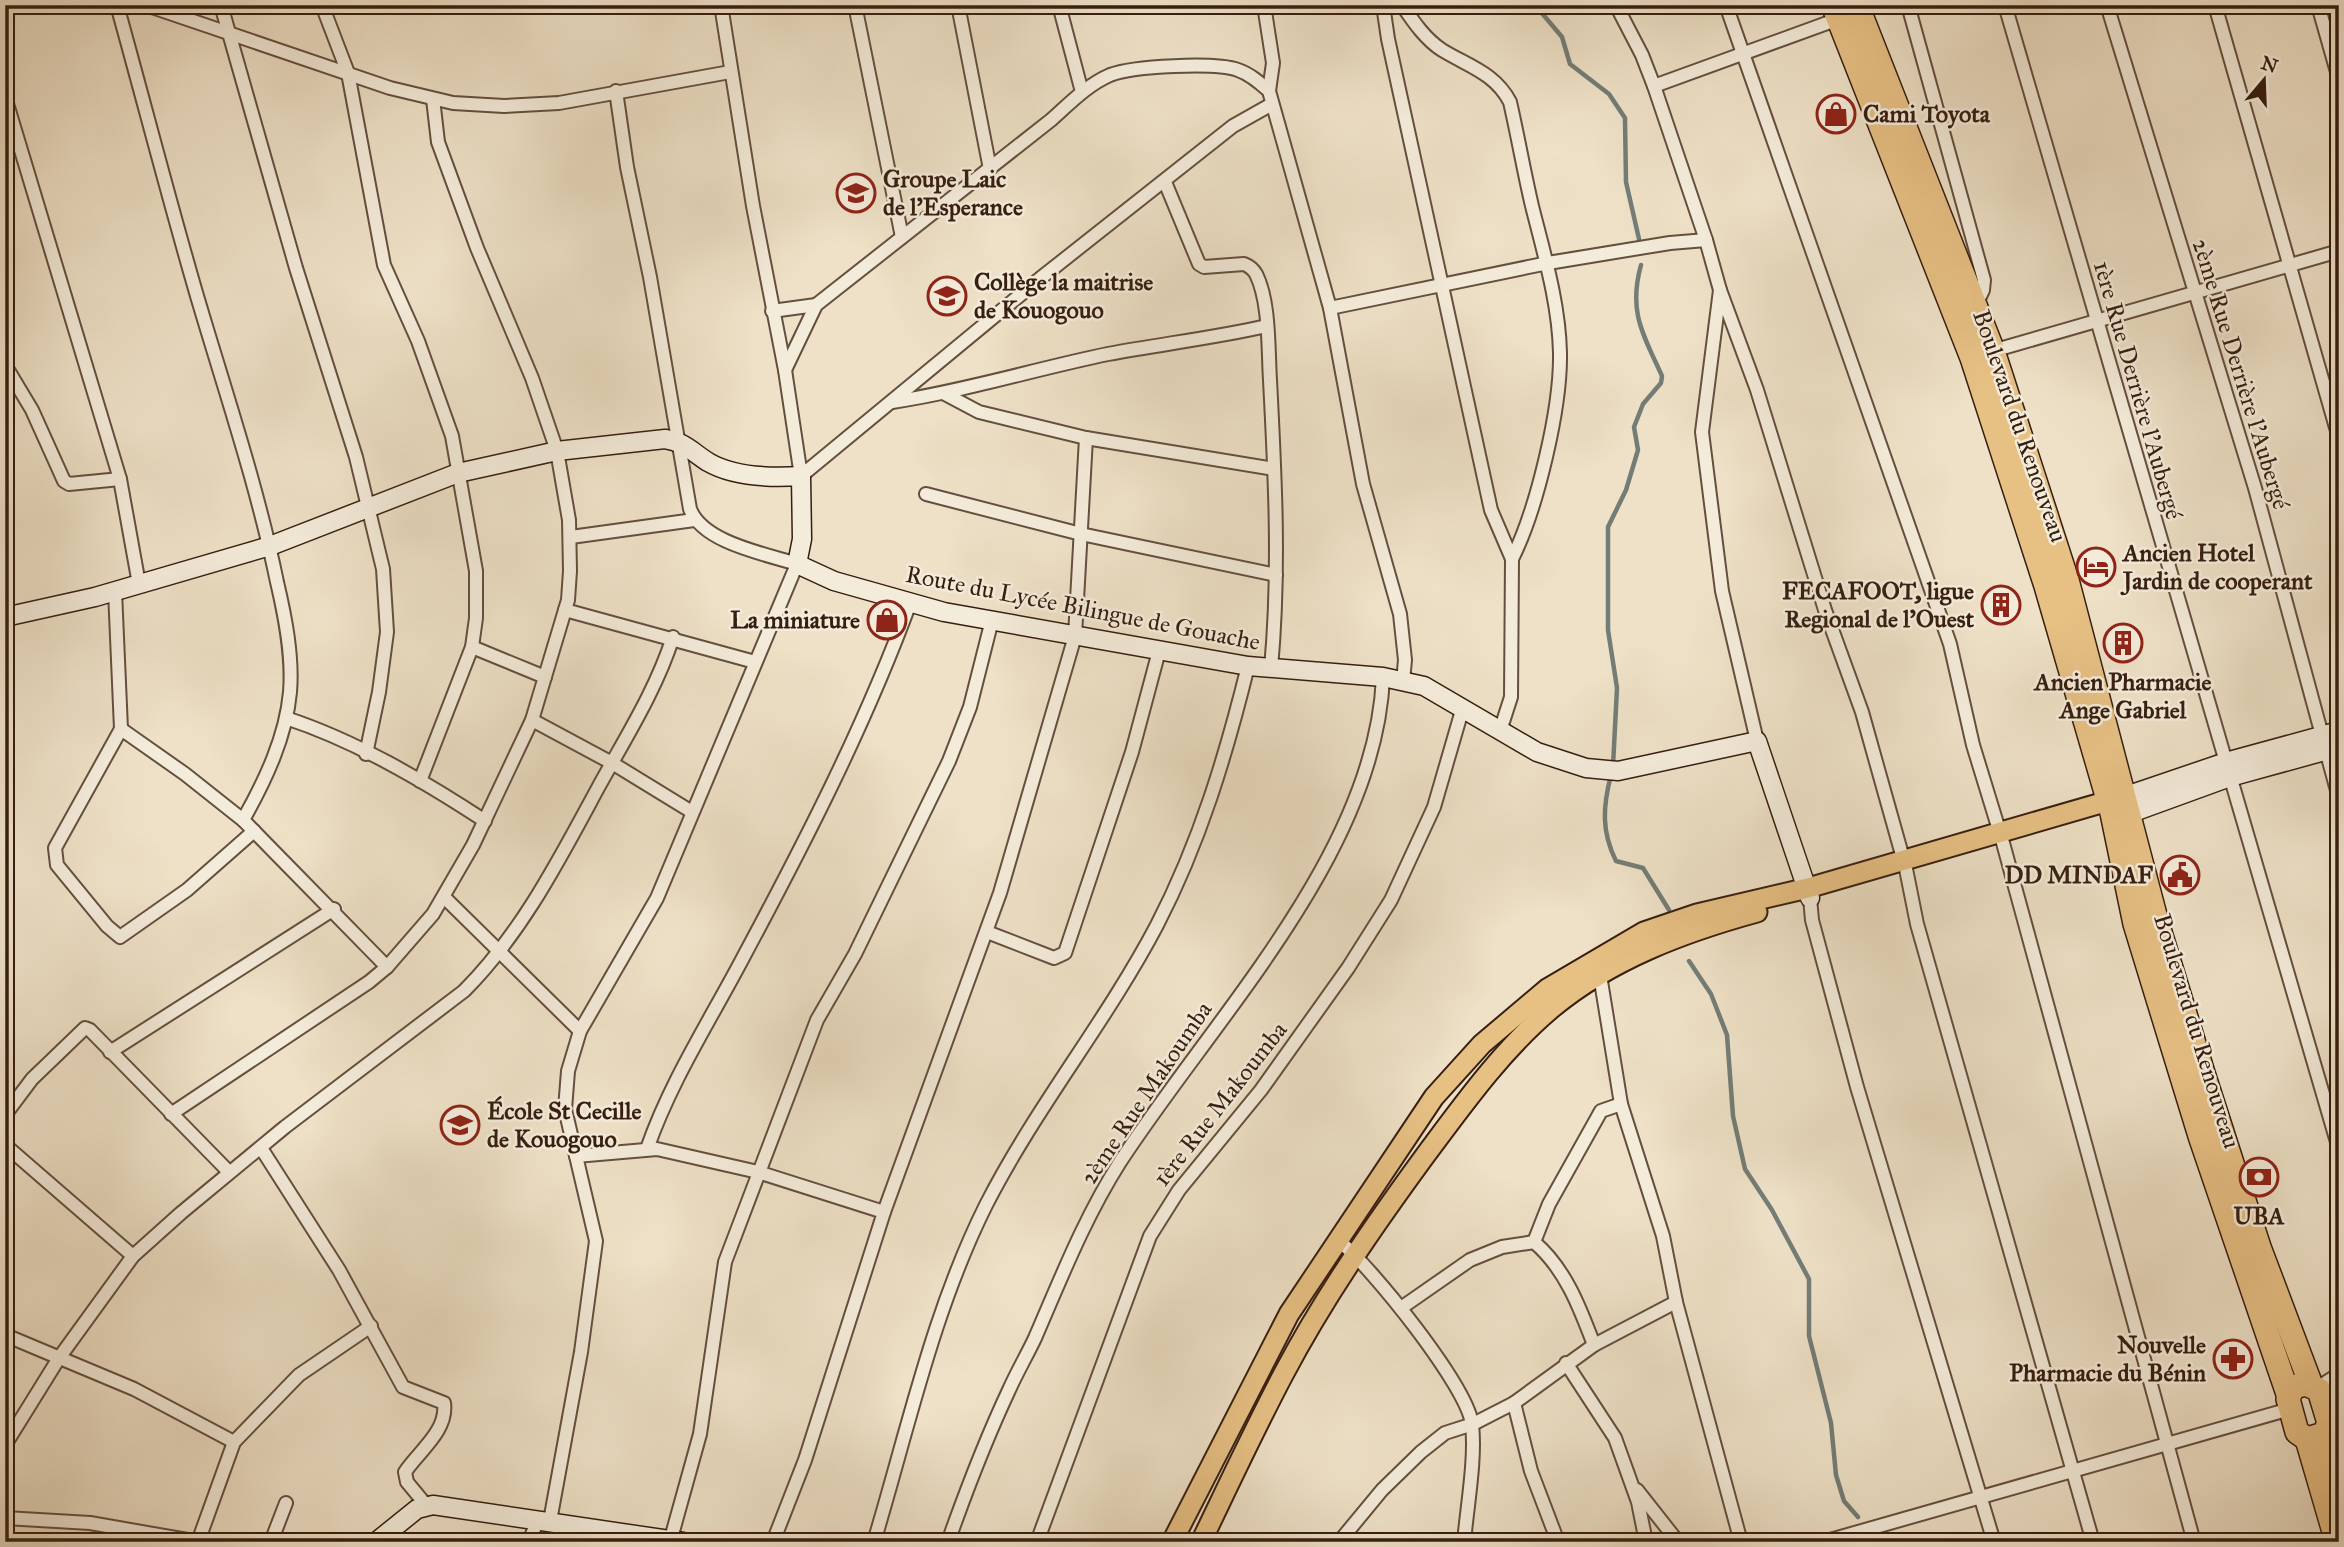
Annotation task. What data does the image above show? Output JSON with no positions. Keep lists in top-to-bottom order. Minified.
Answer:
{"streets":{"highway":["Boulevard du Renouveau"],"street":["2ème Rue Derrière l'Aubergé","1ère Rue Derrière l'Aubergé","Route du Lycée Bilingue de Gouache","2ème Rue Makoumba","1ère Rue Makoumba"]},"crossings":[["Route du Lycée Bilingue de Gouache","2ème Rue Makoumba"],["Route du Lycée Bilingue de Gouache","1ère Rue Makoumba"]],"places":{"shop":["Cami Toyota","La miniature"],"school or university":["Groupe Laic de l'Esperance","Collège la maitrise de Kouogouo","École St Cecille de Kouogouo"],"hotel":["Ancien Hotel Jardin de cooperant"],"building":["FECAFOOT, ligue Regional de l'Ouest","Ancien Pharmacie Ange Gabriel"],"public building":["DD MINDAF"],"bank":["UBA"],"pharmacy":["Nouvelle Pharmacie du Bénin"]},"north":"top"}
